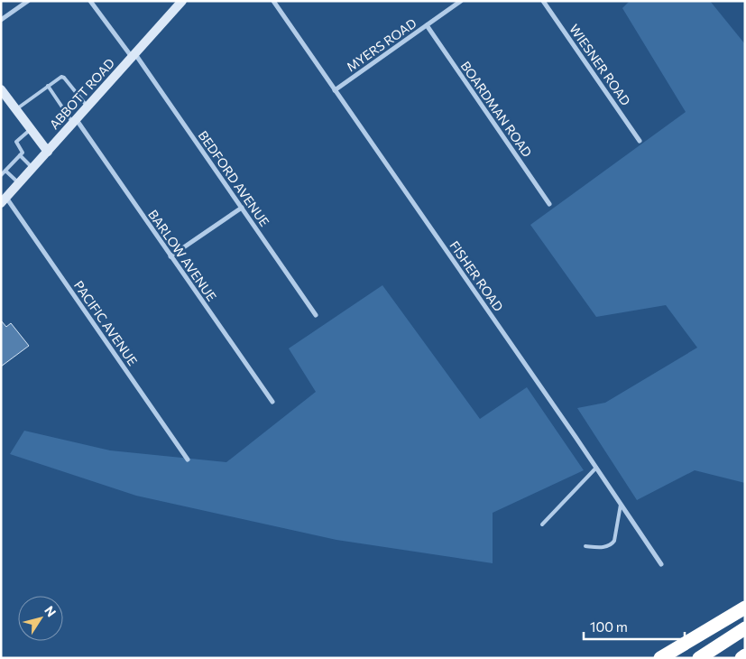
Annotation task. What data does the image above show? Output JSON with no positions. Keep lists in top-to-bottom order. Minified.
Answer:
{"streets":{"street":["MYERS ROAD","WIESNER ROAD","ABBOTT ROAD","BOARDMAN ROAD","BEDFORD AVENUE","BARLOW AVENUE","FISHER ROAD","PACIFIC AVENUE"]},"crossings":[["MYERS ROAD","BOARDMAN ROAD"],["MYERS ROAD","FISHER ROAD"],["ABBOTT ROAD","BEDFORD AVENUE"],["ABBOTT ROAD","BARLOW AVENUE"],["ABBOTT ROAD","PACIFIC AVENUE"]],"scale_bar":"100 m","north":"top right"}
